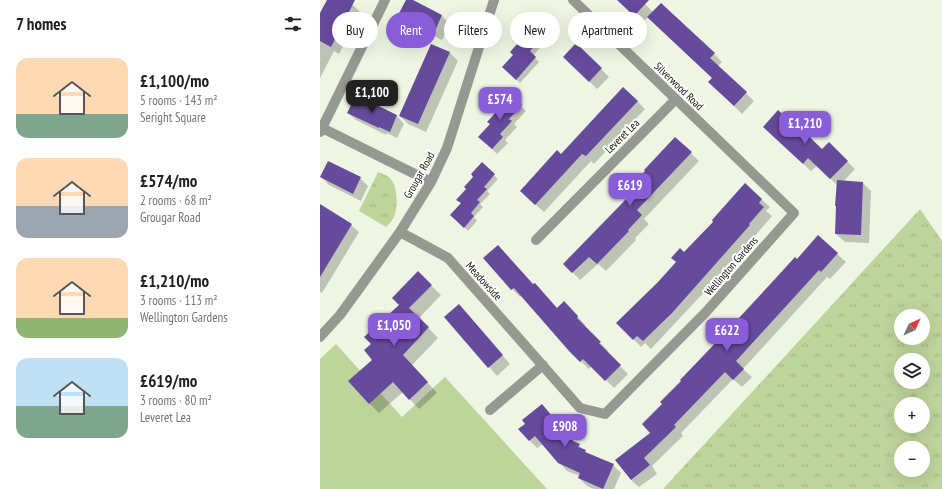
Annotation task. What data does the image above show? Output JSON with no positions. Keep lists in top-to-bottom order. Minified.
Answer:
{"streets":{"street":["Silverwood Road","Leveret Lea","Grougar Road","Wellington Gardens","Meadowside"]},"crossings":[["Silverwood Road","Leveret Lea"],["Silverwood Road","Wellington Gardens"],["Grougar Road","Meadowside"],["Wellington Gardens","Meadowside"]],"north":"top right","page":{"heading":"7 homes","chip":["Buy","Rent","Filters","New","Apartment"],"list":[{"name":"£1,100/mo","note":"5 rooms · 143 m² · Seright Square"},{"name":"£574/mo","note":"2 rooms · 68 m² · Grougar Road"},{"name":"£1,210/mo","note":"3 rooms · 113 m² · Wellington Gardens"},{"name":"£619/mo","note":"3 rooms · 80 m² · Leveret Lea"}],"price":["£1,100","£574","£1,210","£619","£1,050","£622","£908"],"map_buttons":["+","−"]}}
